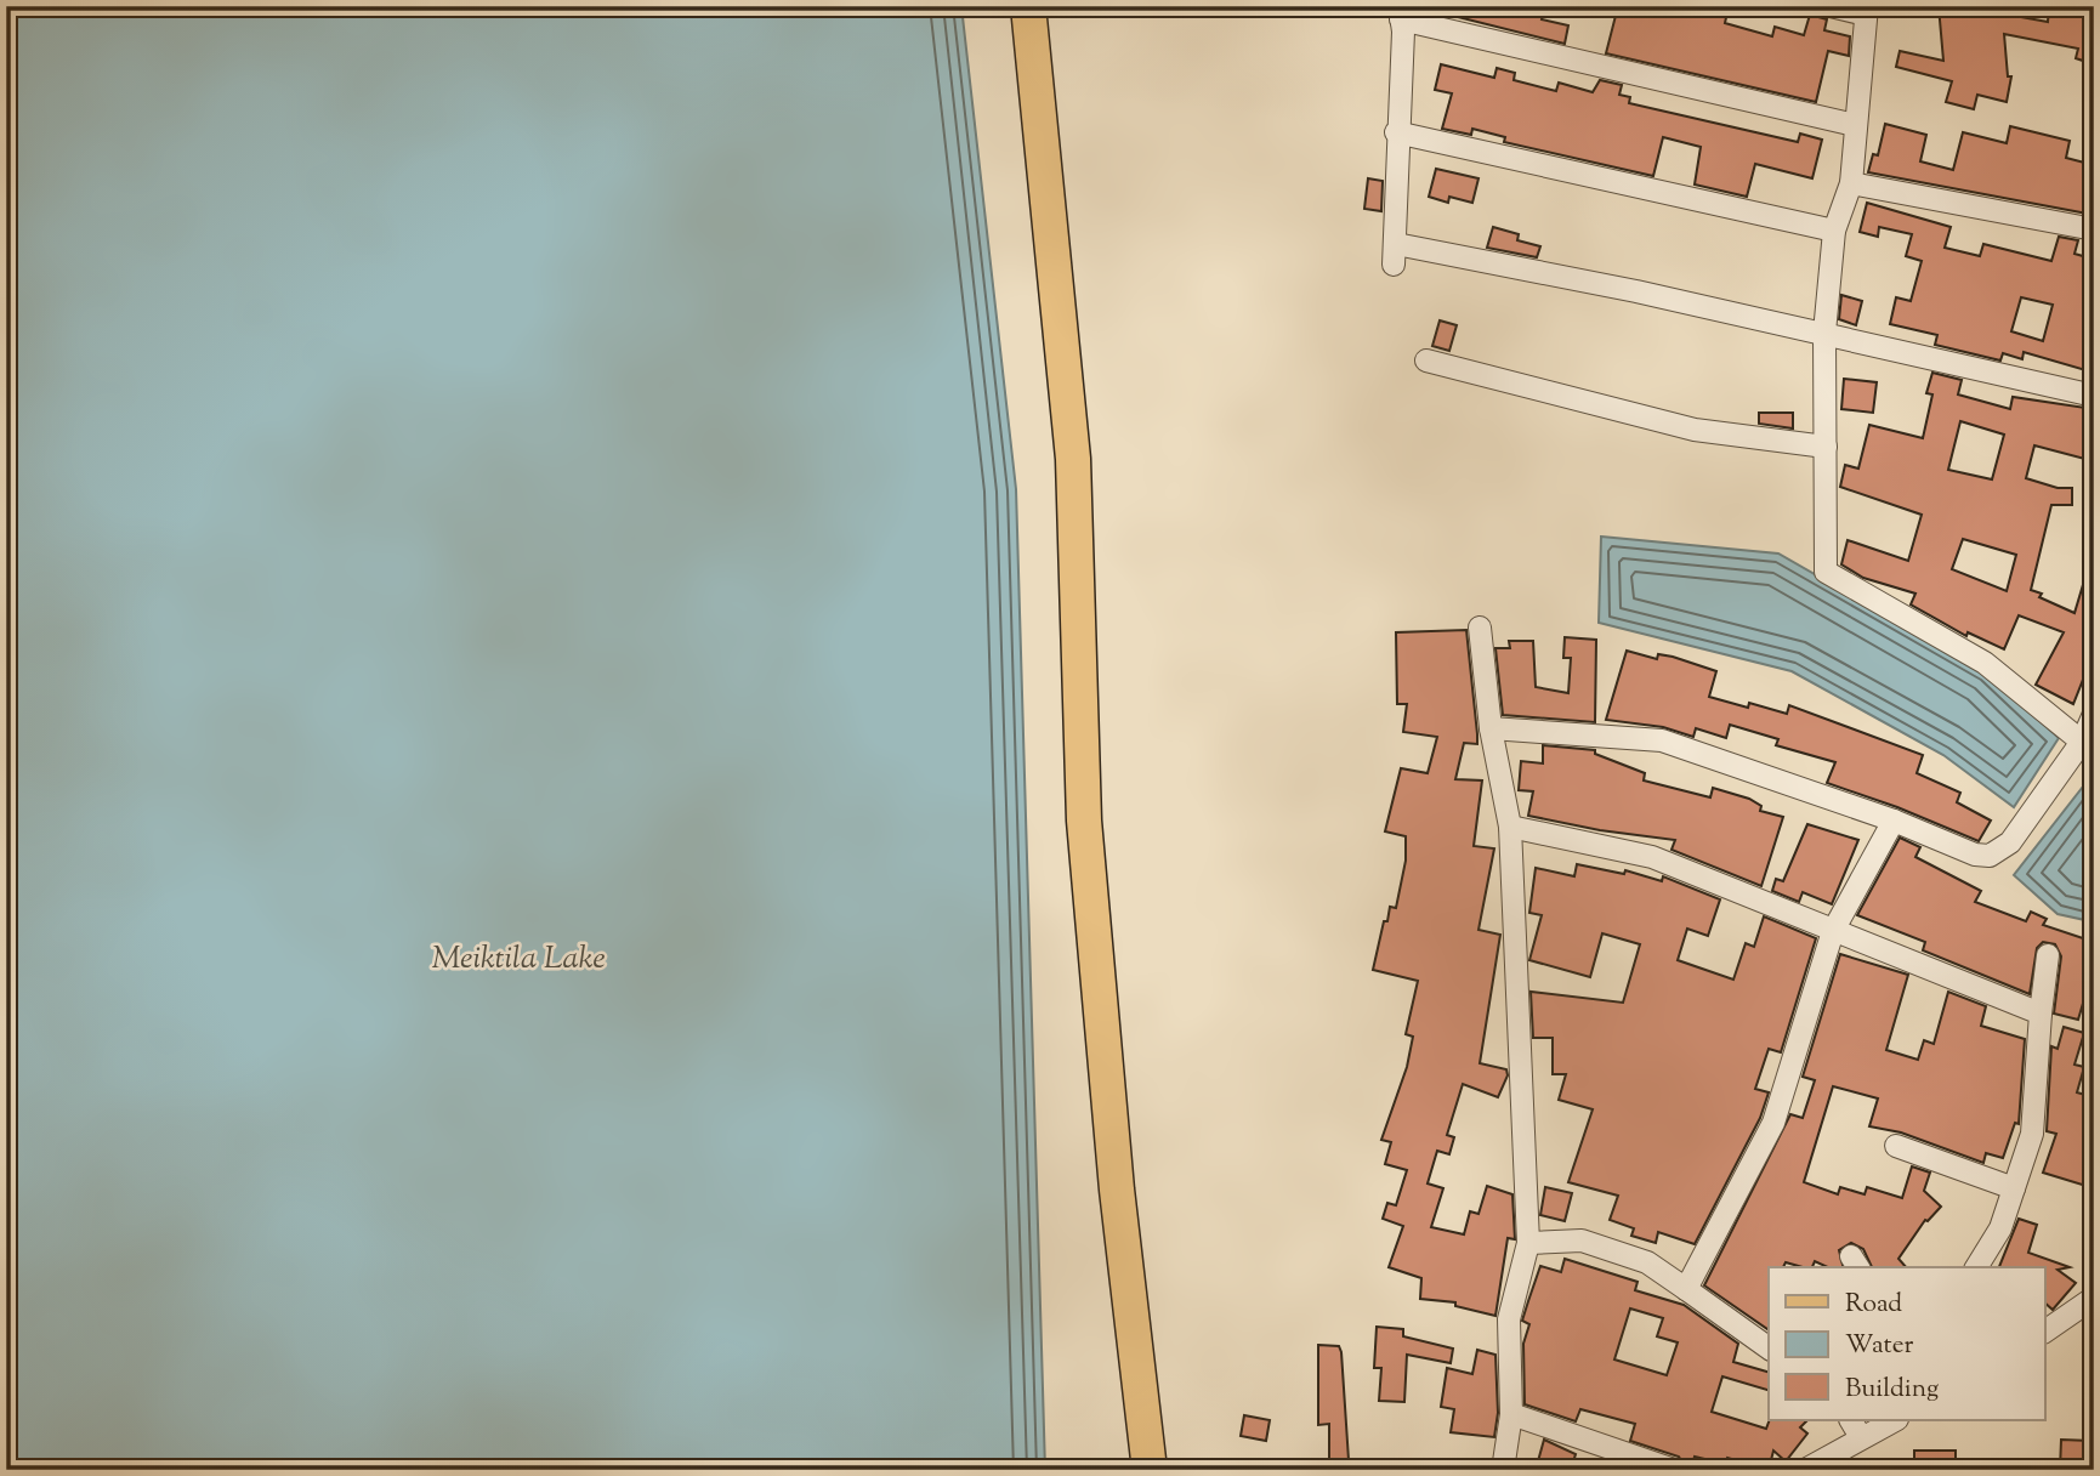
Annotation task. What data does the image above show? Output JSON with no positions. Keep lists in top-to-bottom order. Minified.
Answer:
{"water":["Meiktila Lake"],"legend":["Road","Water","Building"]}
